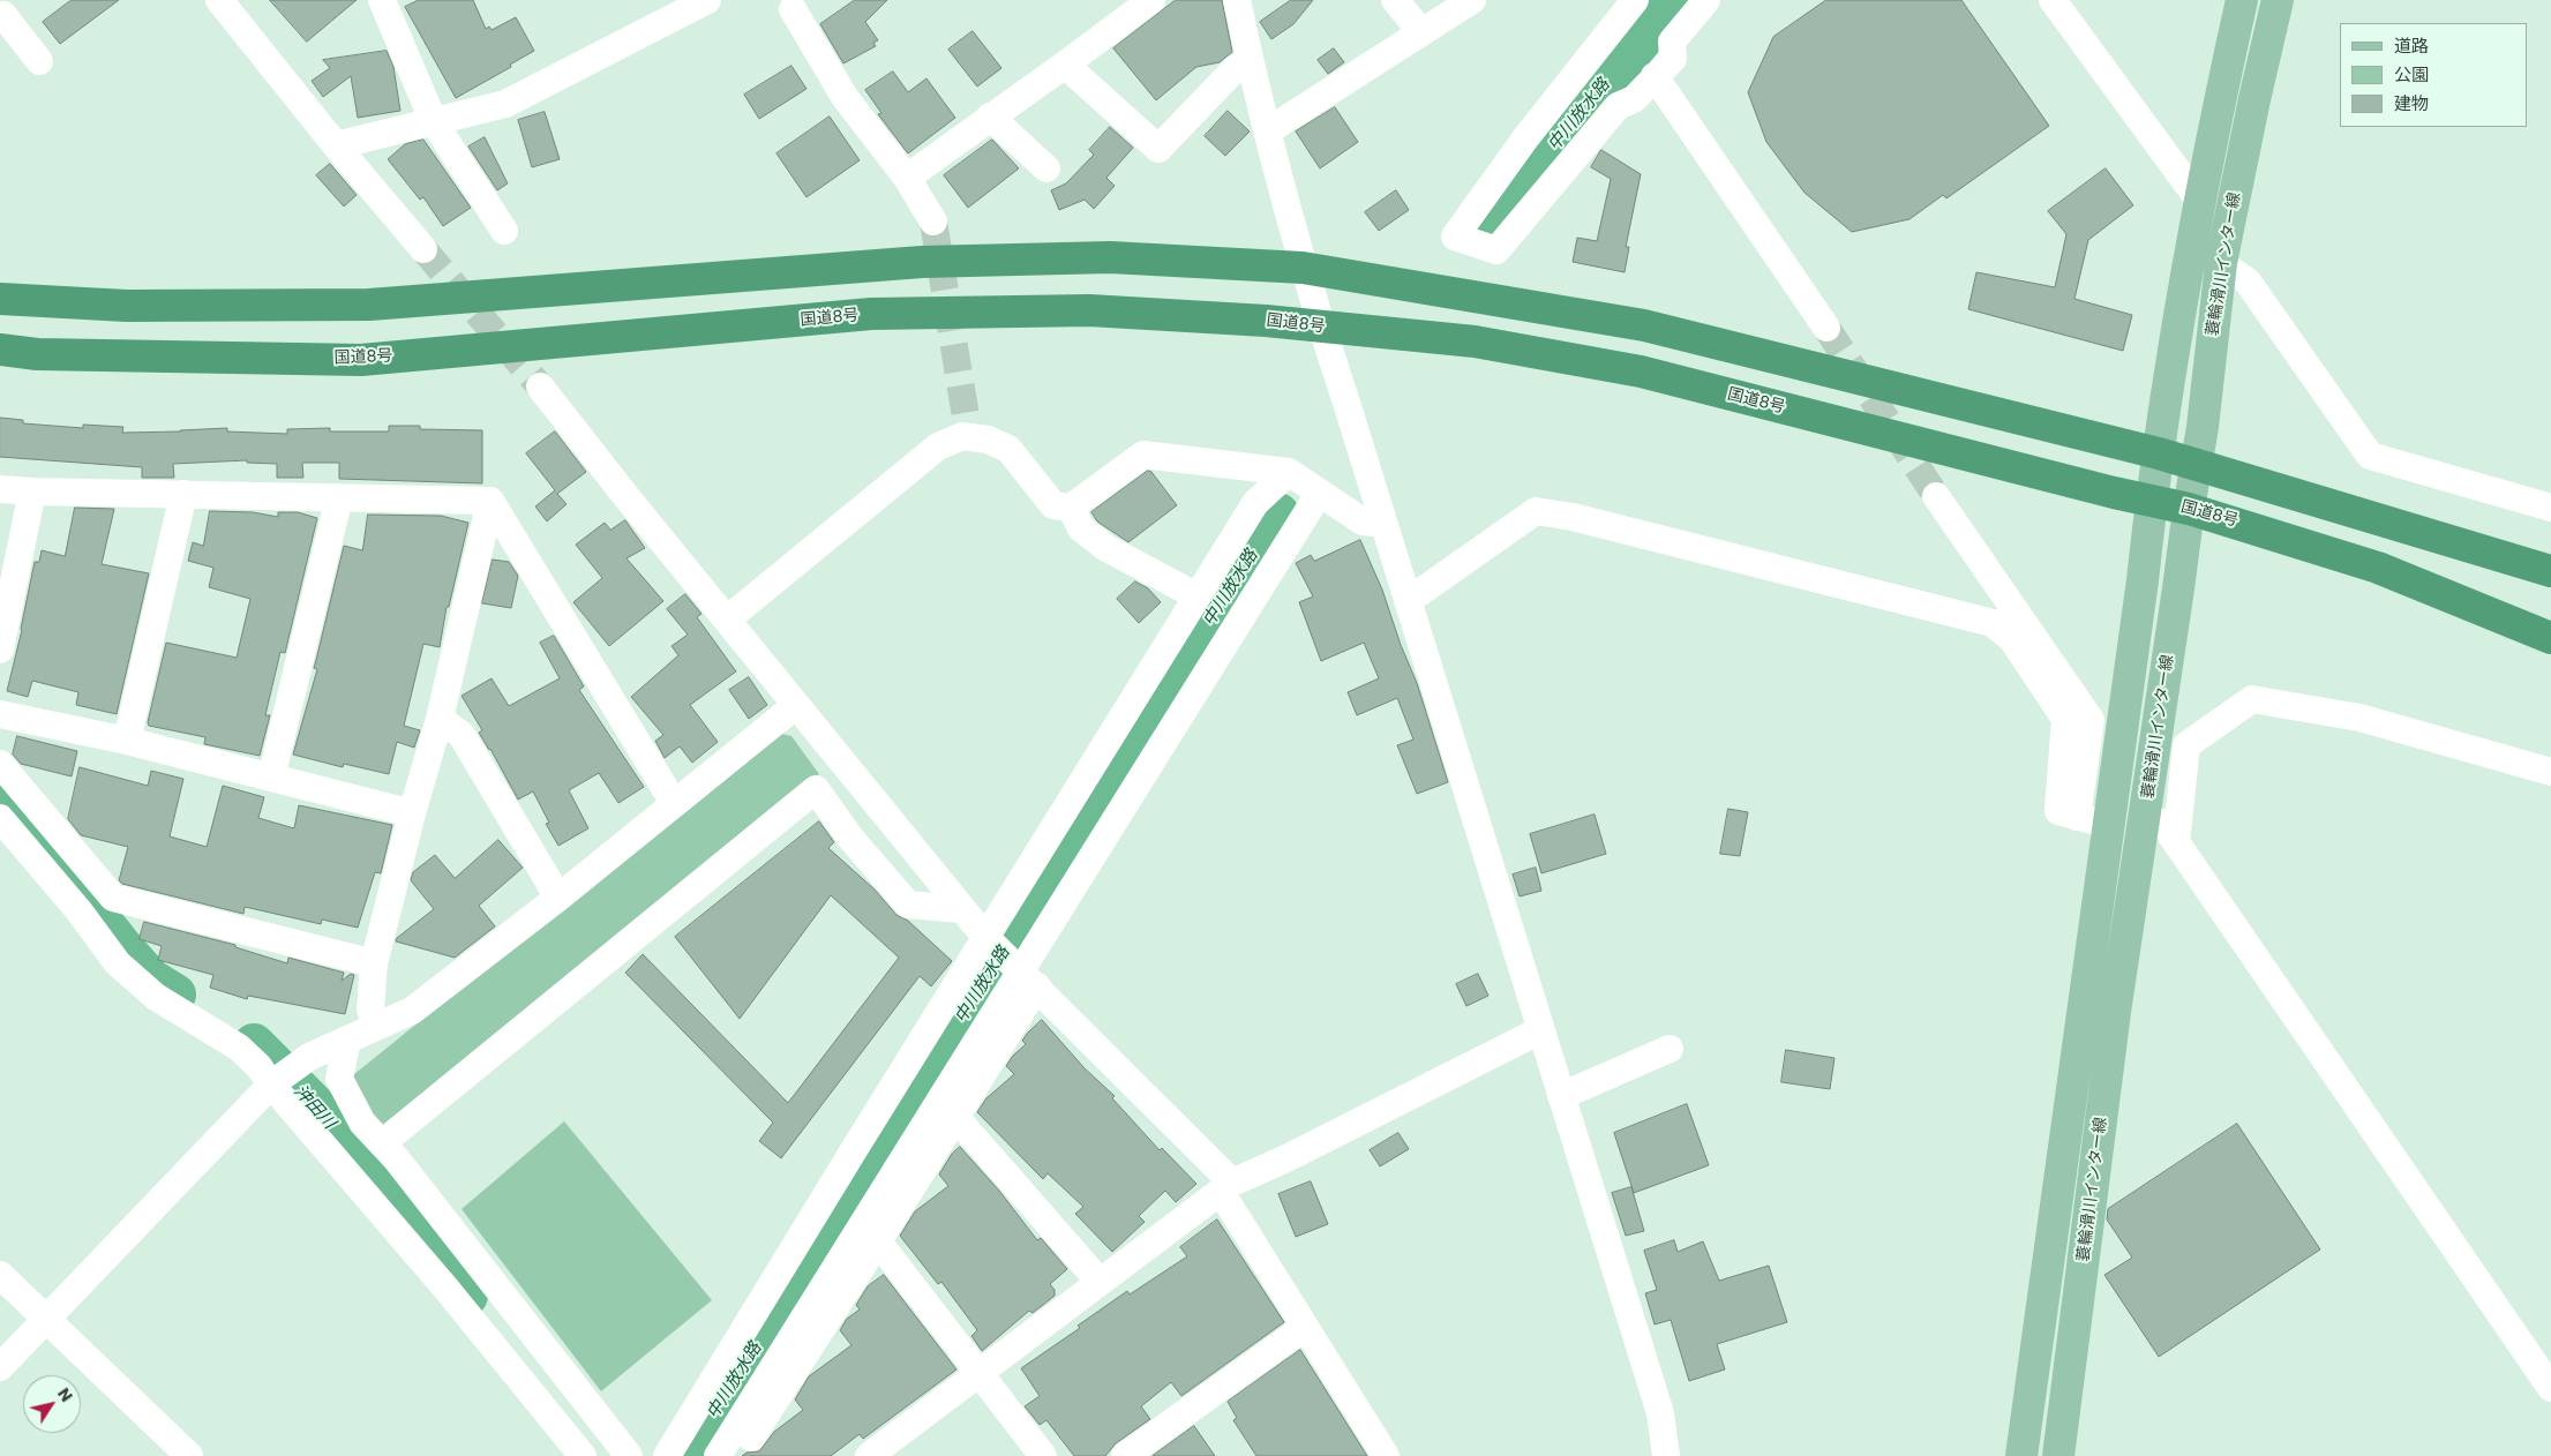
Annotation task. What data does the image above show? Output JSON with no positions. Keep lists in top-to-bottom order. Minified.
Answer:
{"streets":{"highway":["国道8号"],"main road":["蓑輪滑川インター線"]},"crossings":[["蓑輪滑川インター線","国道8号"]],"water":["中川放水路","沖田川"],"legend":["道路","公園","建物"],"north":"top right"}
